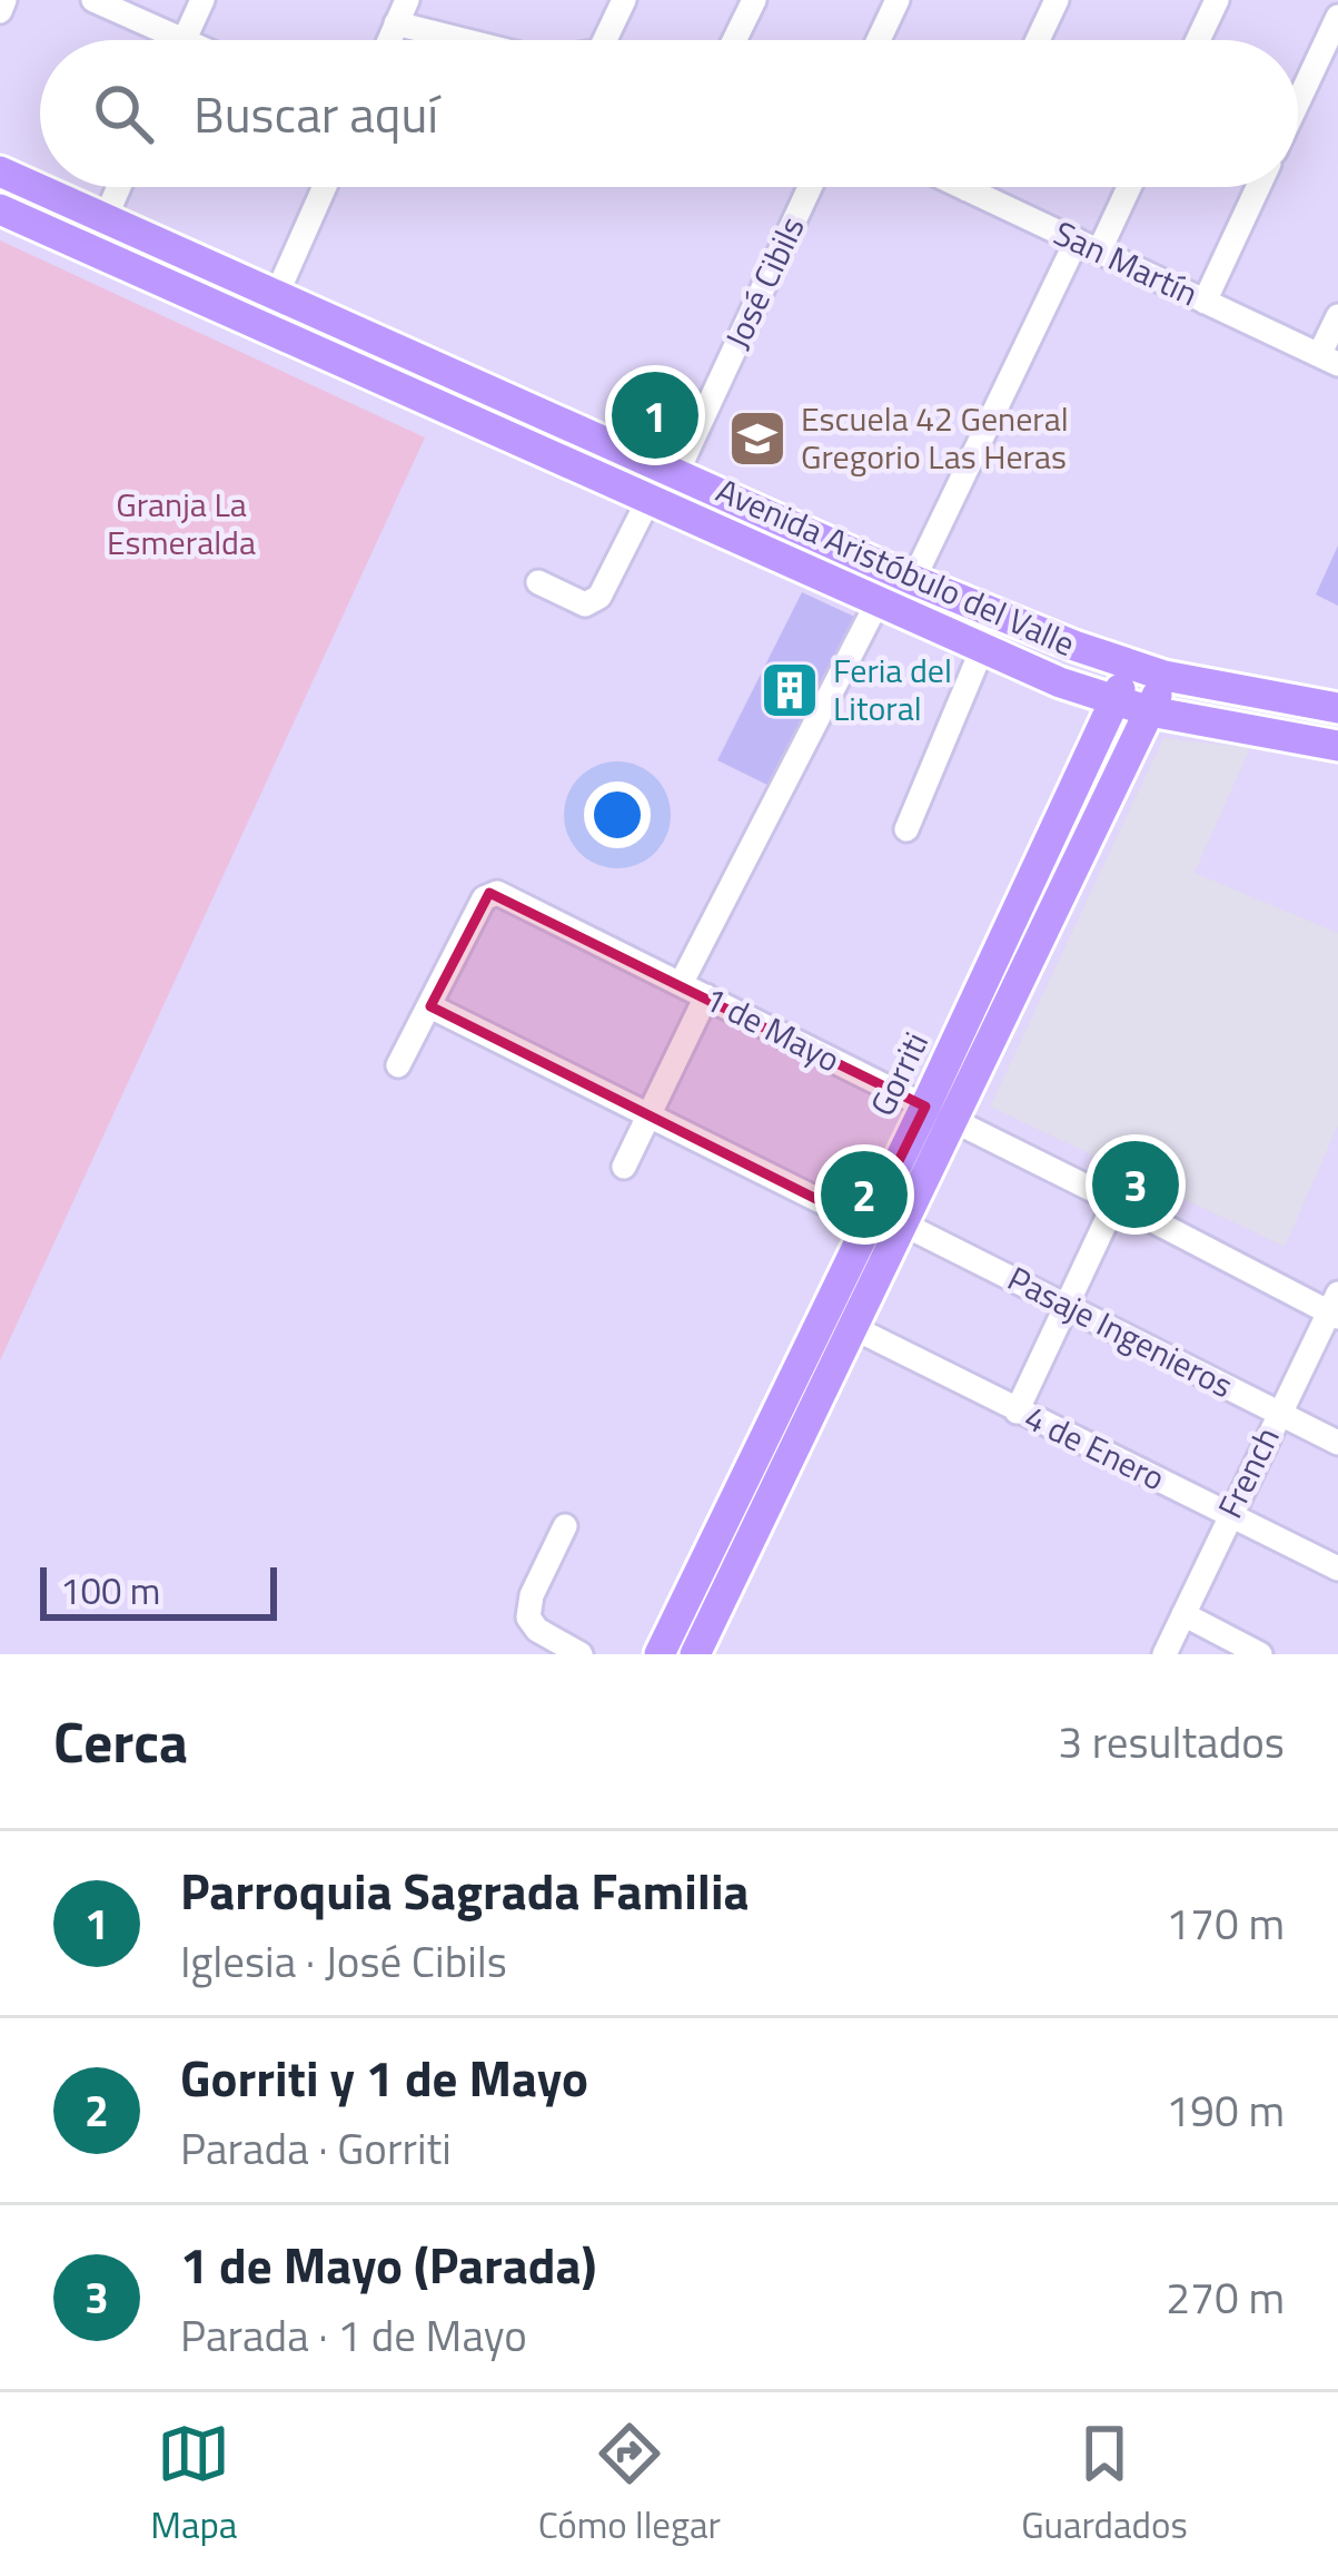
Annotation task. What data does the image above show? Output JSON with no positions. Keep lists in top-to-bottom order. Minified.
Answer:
{"streets":{"main road":["Avenida Aristóbulo del Valle","Gorriti"],"street":["San Martín","José Cibils","1 de Mayo","Pasaje Ingenieros","4 de Enero","French"]},"crossings":[["José Cibils","Avenida Aristóbulo del Valle"],["Avenida Aristóbulo del Valle","Gorriti"],["1 de Mayo","Gorriti"],["1 de Mayo","French"],["Gorriti","Pasaje Ingenieros"],["Gorriti","4 de Enero"],["Pasaje Ingenieros","French"],["4 de Enero","French"]],"parks":["Granja La Esmeralda"],"places":{"school or university":["Escuela 42 General Gregorio Las Heras"],"building":["Feria del Litoral"]},"scale_bar":"100 m","page":{"search":"Buscar aquí","pins":["1","3","2"],"scale":"100 m","heading":["Cerca","3 resultados"],"list":[{"mark":"1","name":"Parroquia Sagrada Familia","note":"Iglesia · José Cibils","value":"170 m"},{"mark":"2","name":"Gorriti y 1 de Mayo","note":"Parada · Gorriti","value":"190 m"},{"mark":"3","name":"1 de Mayo (Parada)","note":"Parada · 1 de Mayo","value":"270 m"}],"nav":["Mapa","Cómo llegar","Guardados"]}}
